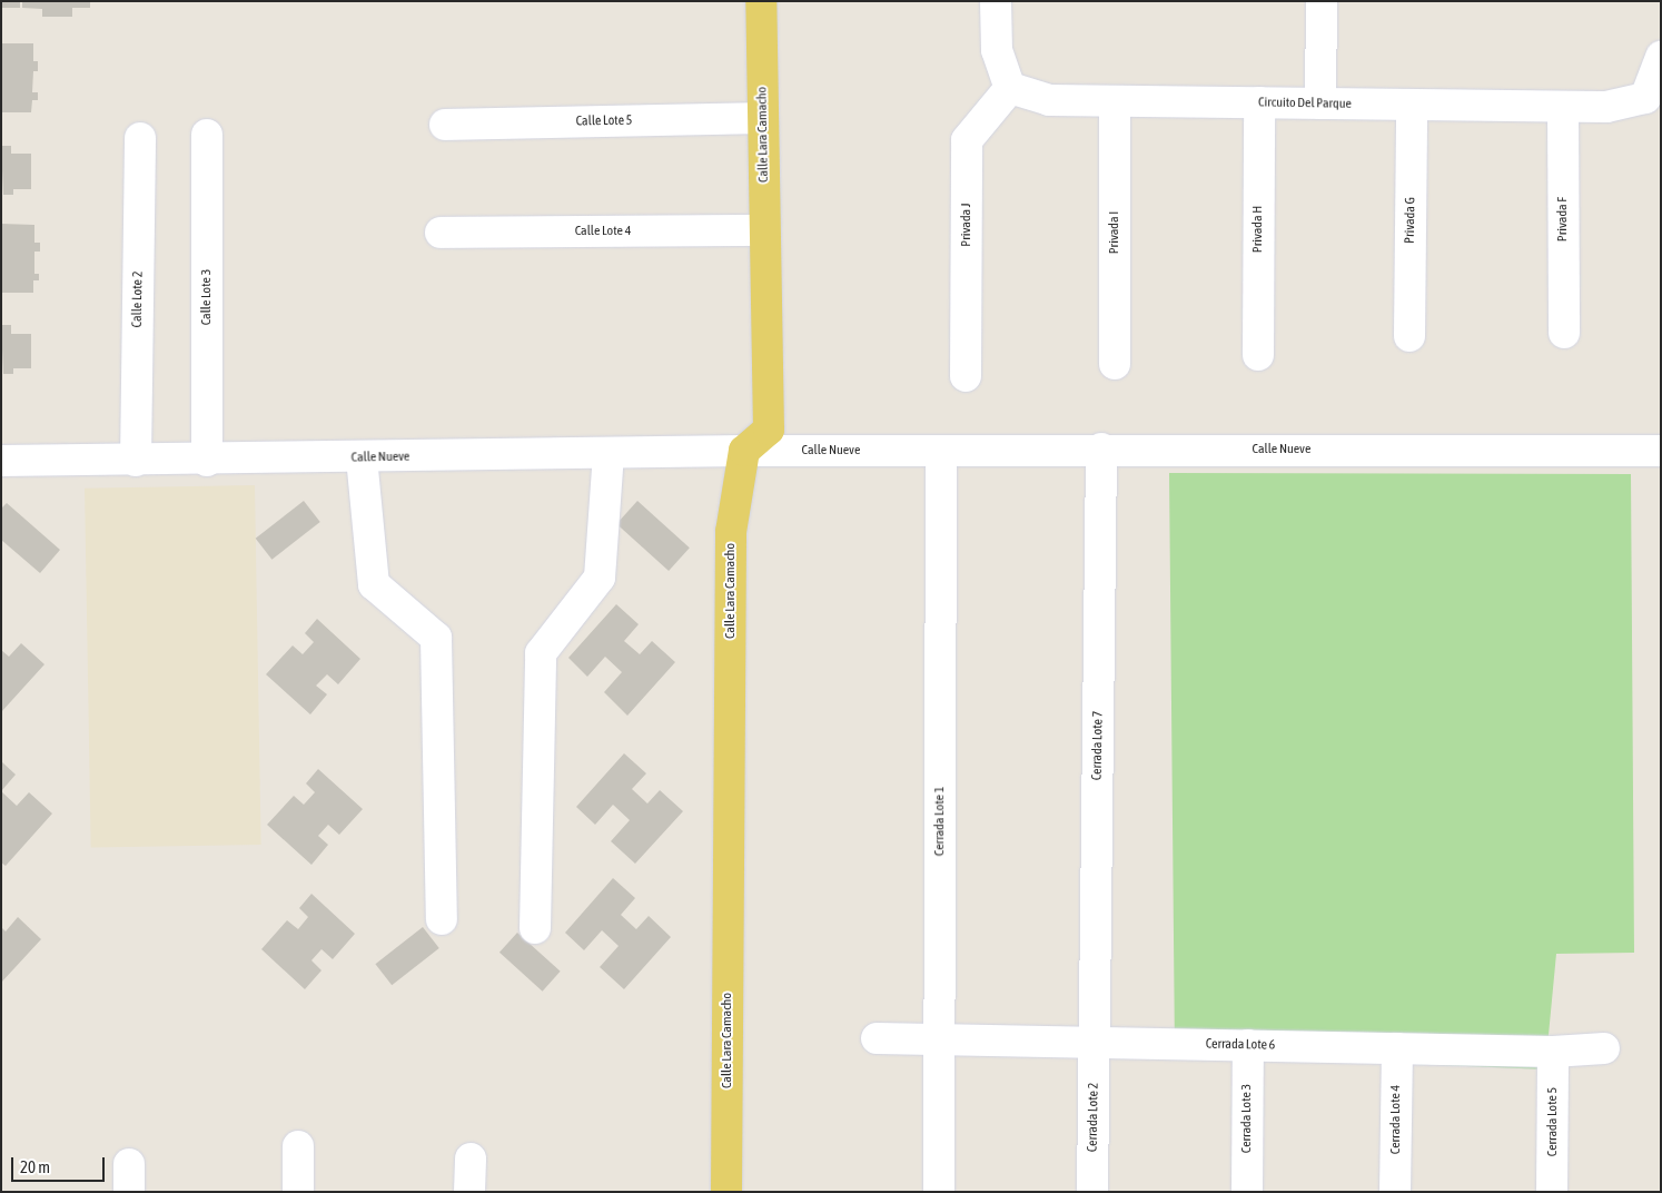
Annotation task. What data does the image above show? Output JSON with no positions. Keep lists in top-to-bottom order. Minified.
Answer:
{"streets":{"main road":["Calle Lara Camacho"],"street":["Circuito Del Parque","Calle Lote 5","Privada F","Privada G","Privada J","Privada H","Calle Lote 4","Privada I","Calle Lote 3","Calle Lote 2","Calle Nueve","Cerrada Lote 7","Cerrada Lote 1","Cerrada Lote 6","Cerrada Lote 2","Cerrada Lote 3","Cerrada Lote 4","Cerrada Lote 5"]},"crossings":[["Circuito Del Parque","Privada F"],["Circuito Del Parque","Privada G"],["Circuito Del Parque","Privada J"],["Circuito Del Parque","Privada H"],["Circuito Del Parque","Privada I"],["Calle Lote 5","Calle Lara Camacho"],["Calle Lara Camacho","Calle Lote 4"],["Calle Lara Camacho","Calle Nueve"],["Calle Lote 3","Calle Nueve"],["Calle Lote 2","Calle Nueve"],["Calle Nueve","Cerrada Lote 7"],["Calle Nueve","Cerrada Lote 1"],["Cerrada Lote 7","Cerrada Lote 6"],["Cerrada Lote 7","Cerrada Lote 2"],["Cerrada Lote 1","Cerrada Lote 6"],["Cerrada Lote 6","Cerrada Lote 2"],["Cerrada Lote 6","Cerrada Lote 3"],["Cerrada Lote 6","Cerrada Lote 4"],["Cerrada Lote 6","Cerrada Lote 5"]],"scale_bar":"20 m"}
